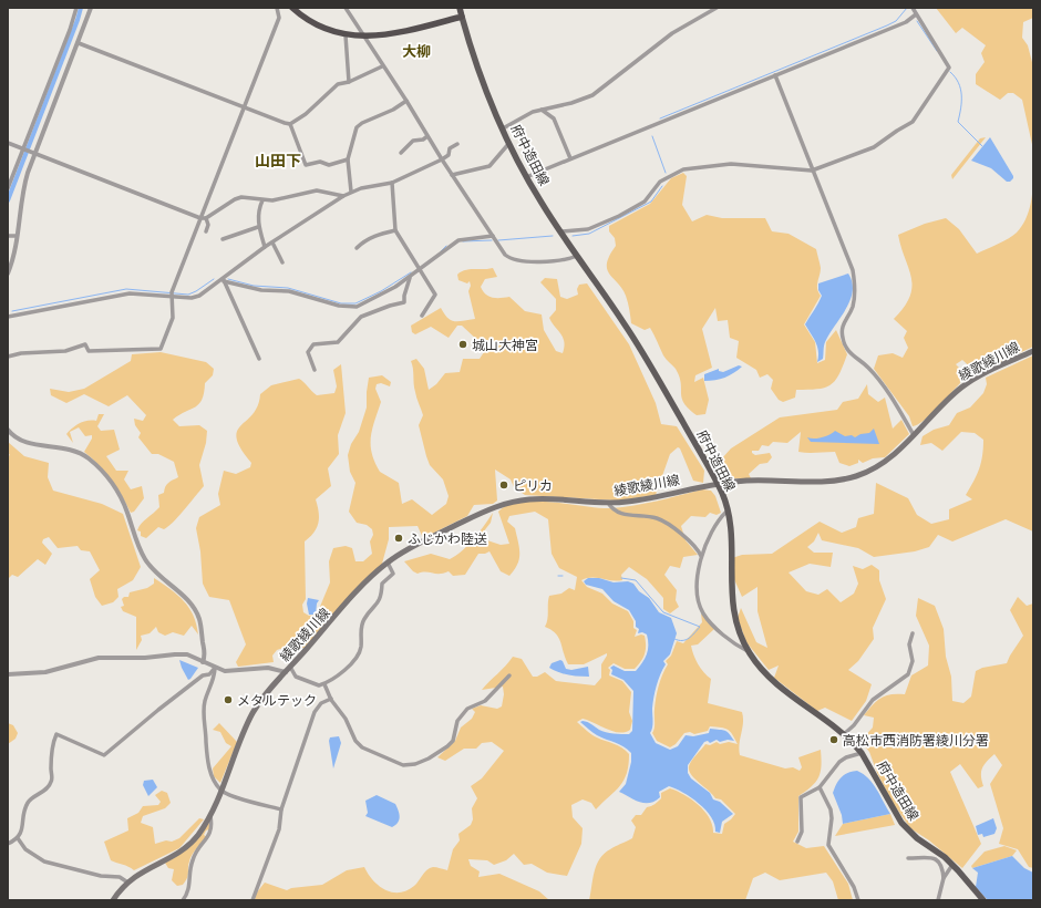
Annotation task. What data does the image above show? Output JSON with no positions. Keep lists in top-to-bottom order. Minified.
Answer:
{"streets":{"main road":["府中造田線","綾歌綾川線"]},"crossings":[["府中造田線","綾歌綾川線"]],"districts":["大柳","山田下"],"places":["城山大神宮","ピリカ","ふじかわ陸送","メタルテック","高松市西消防署綾川分署"]}
